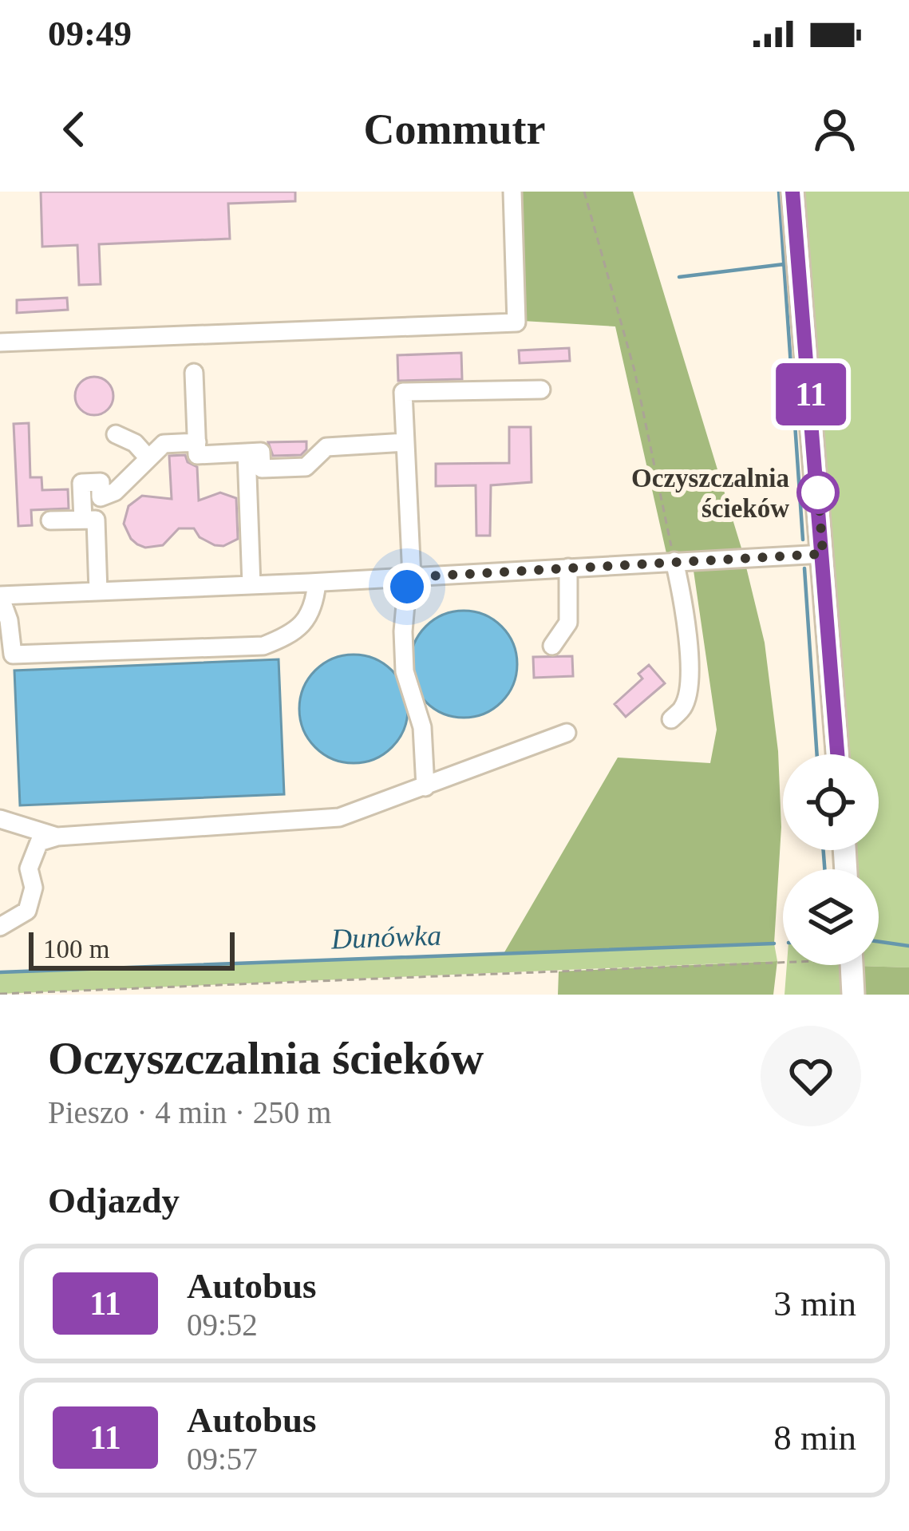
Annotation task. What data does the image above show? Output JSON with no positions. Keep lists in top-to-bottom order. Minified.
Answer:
{"water":["Dunówka"],"places":["Oczyszczalnia ścieków"],"lines":["bus line 11"],"scale_bar":"100 m","page":{"status":"09:49","header":"Commutr","on_map":"11","scale":"100 m","heading":[["Oczyszczalnia ścieków","Pieszo · 4 min · 250 m"],"Odjazdy"],"list":[{"mark":"11","name":"Autobus","note":"09:52","value":"3 min"},{"mark":"11","name":"Autobus","note":"09:57","value":"8 min"}]}}
